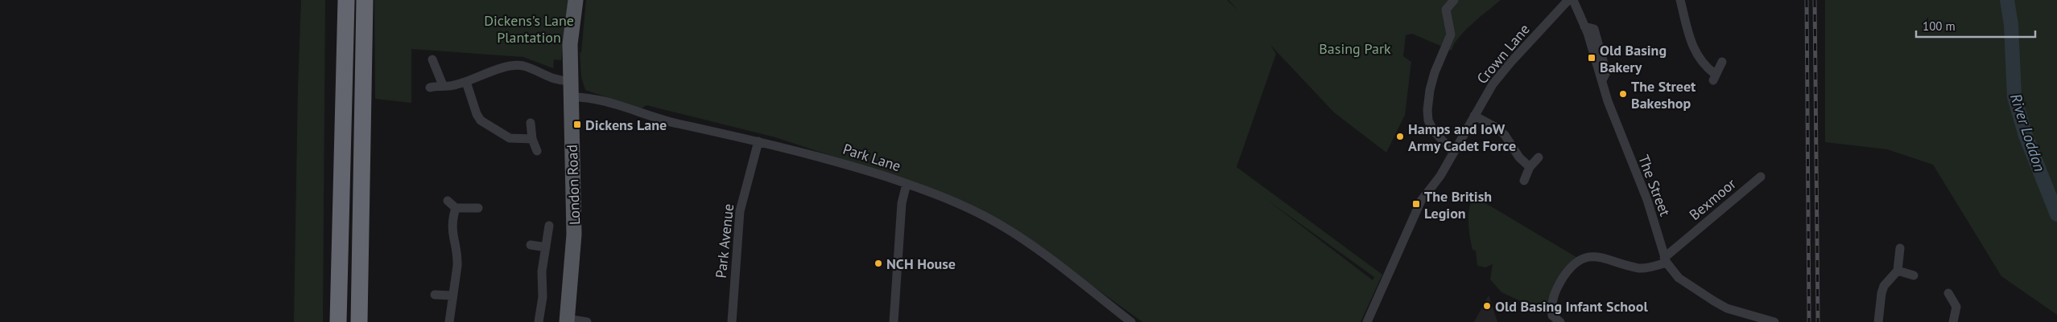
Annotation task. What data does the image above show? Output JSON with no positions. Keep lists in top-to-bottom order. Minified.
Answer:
{"streets":{"main road":["London Road"],"street":["Crown Lane","Park Lane","The Street","Bexmoor","Park Avenue"]},"crossings":[["Park Lane","London Road"],["Park Lane","Park Avenue"],["The Street","Bexmoor"]],"water":["River Loddon"],"parks":["Dickens's Lane Plantation","Basing Park"],"places":{"transit":["Old Basing Bakery","Dickens Lane","The British Legion"],"other":["The Street Bakeshop","Hamps and IoW Army Cadet Force","NCH House","Old Basing Infant School"]},"scale_bar":"100 m"}
